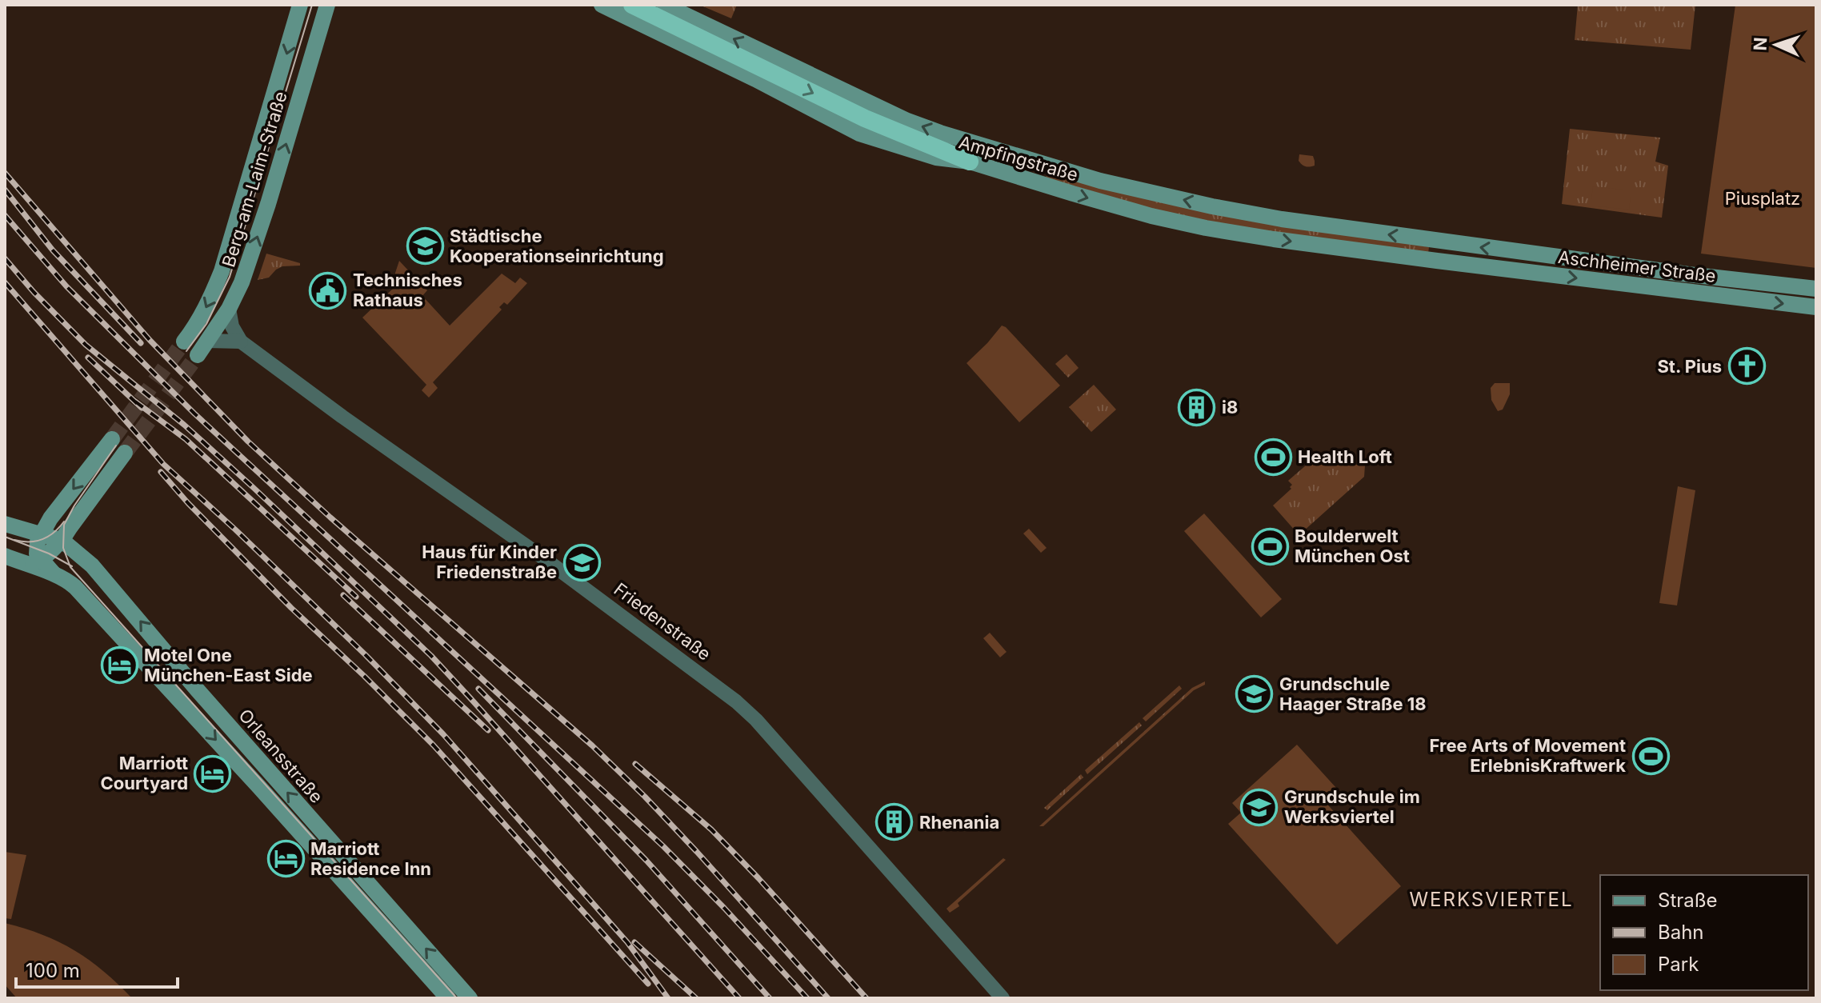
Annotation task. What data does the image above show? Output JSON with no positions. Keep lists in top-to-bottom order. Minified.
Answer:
{"streets":{"main road":["Ampfingstraße","Berg-am-Laim-Straße","Aschheimer Straße","Orleansstraße"],"street":["Friedenstraße"]},"crossings":[["Ampfingstraße","Aschheimer Straße"]],"districts":["WERKSVIERTEL"],"parks":["Piusplatz"],"places":{"school or university":["Städtische Kooperationseinrichtung","Haus für Kinder Friedenstraße","Grundschule Haager Straße 18","Grundschule im Werksviertel"],"public building":["Technisches Rathaus"],"church":["St. Pius"],"building":["i8","Rhenania"],"sports":["Health Loft","Boulderwelt München Ost","Free Arts of Movement ErlebnisKraftwerk"],"hotel":["Motel One München-East Side","Marriott Courtyard","Marriott Residence Inn"]},"legend":["Straße","Bahn","Park"],"scale_bar":"100 m","north":"left"}
